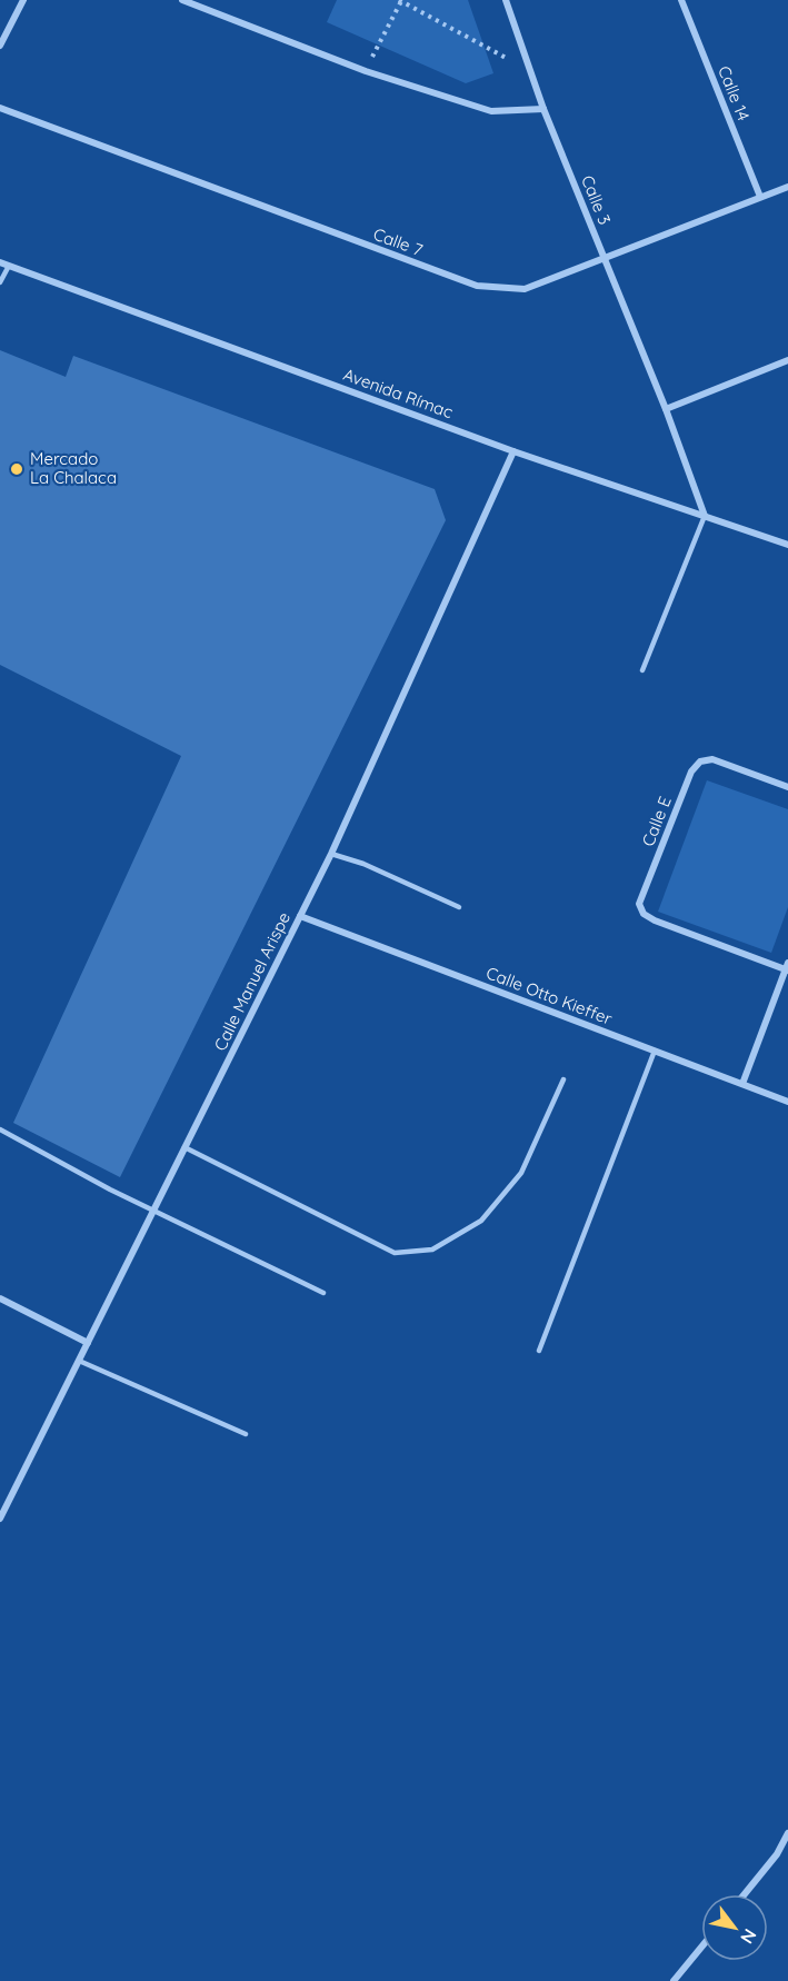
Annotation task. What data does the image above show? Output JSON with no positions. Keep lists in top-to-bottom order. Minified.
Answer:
{"streets":{"street":["Calle 14","Calle 3","Calle 7","Avenida Rímac","Calle E","Calle Manuel Arispe","Calle Otto Kieffer"]},"crossings":[["Calle 14","Calle 7"],["Calle 3","Calle 7"],["Calle 3","Avenida Rímac"],["Avenida Rímac","Calle Manuel Arispe"],["Calle Manuel Arispe","Calle Otto Kieffer"]],"places":["Mercado La Chalaca"],"north":"bottom right"}
